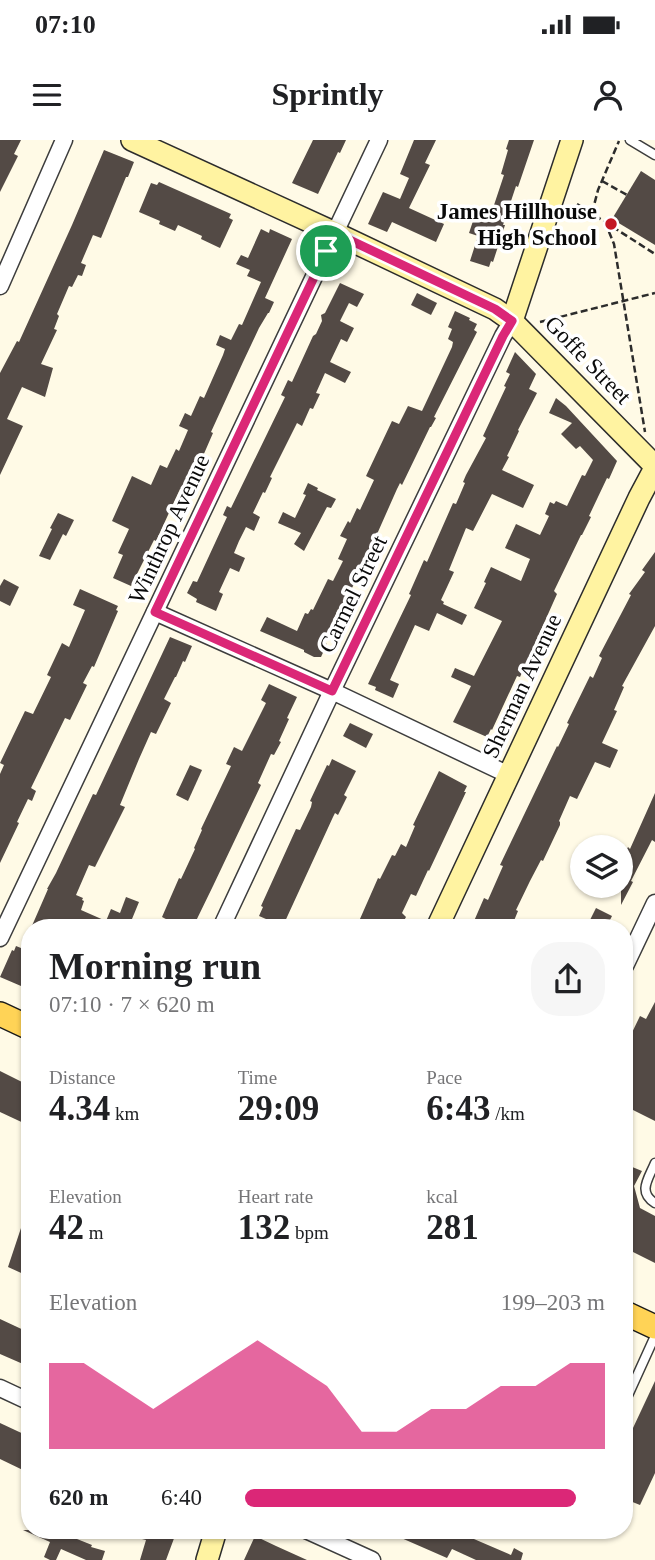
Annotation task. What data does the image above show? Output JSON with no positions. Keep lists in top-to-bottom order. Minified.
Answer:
{"streets":{"main road":["Goffe Street","Sherman Avenue"],"street":["Winthrop Avenue","Carmel Street"]},"crossings":[["Goffe Street","Winthrop Avenue"],["Goffe Street","Carmel Street"],["Goffe Street","Sherman Avenue"]],"places":["James Hillhouse High School"],"page":{"status":"07:10","header":"Sprintly","heading":["Morning run","07:10 · 7 × 620 m"],"stats":[["Distance","4.34 km"],["Time","29:09"],["Pace","6:43 /km"],["Elevation","42 m"],["Heart rate","132 bpm"],["kcal","281"]],"chart":["Elevation","199–203 m"],"list":[{"name":"620 m","note":"6:40"}]}}
